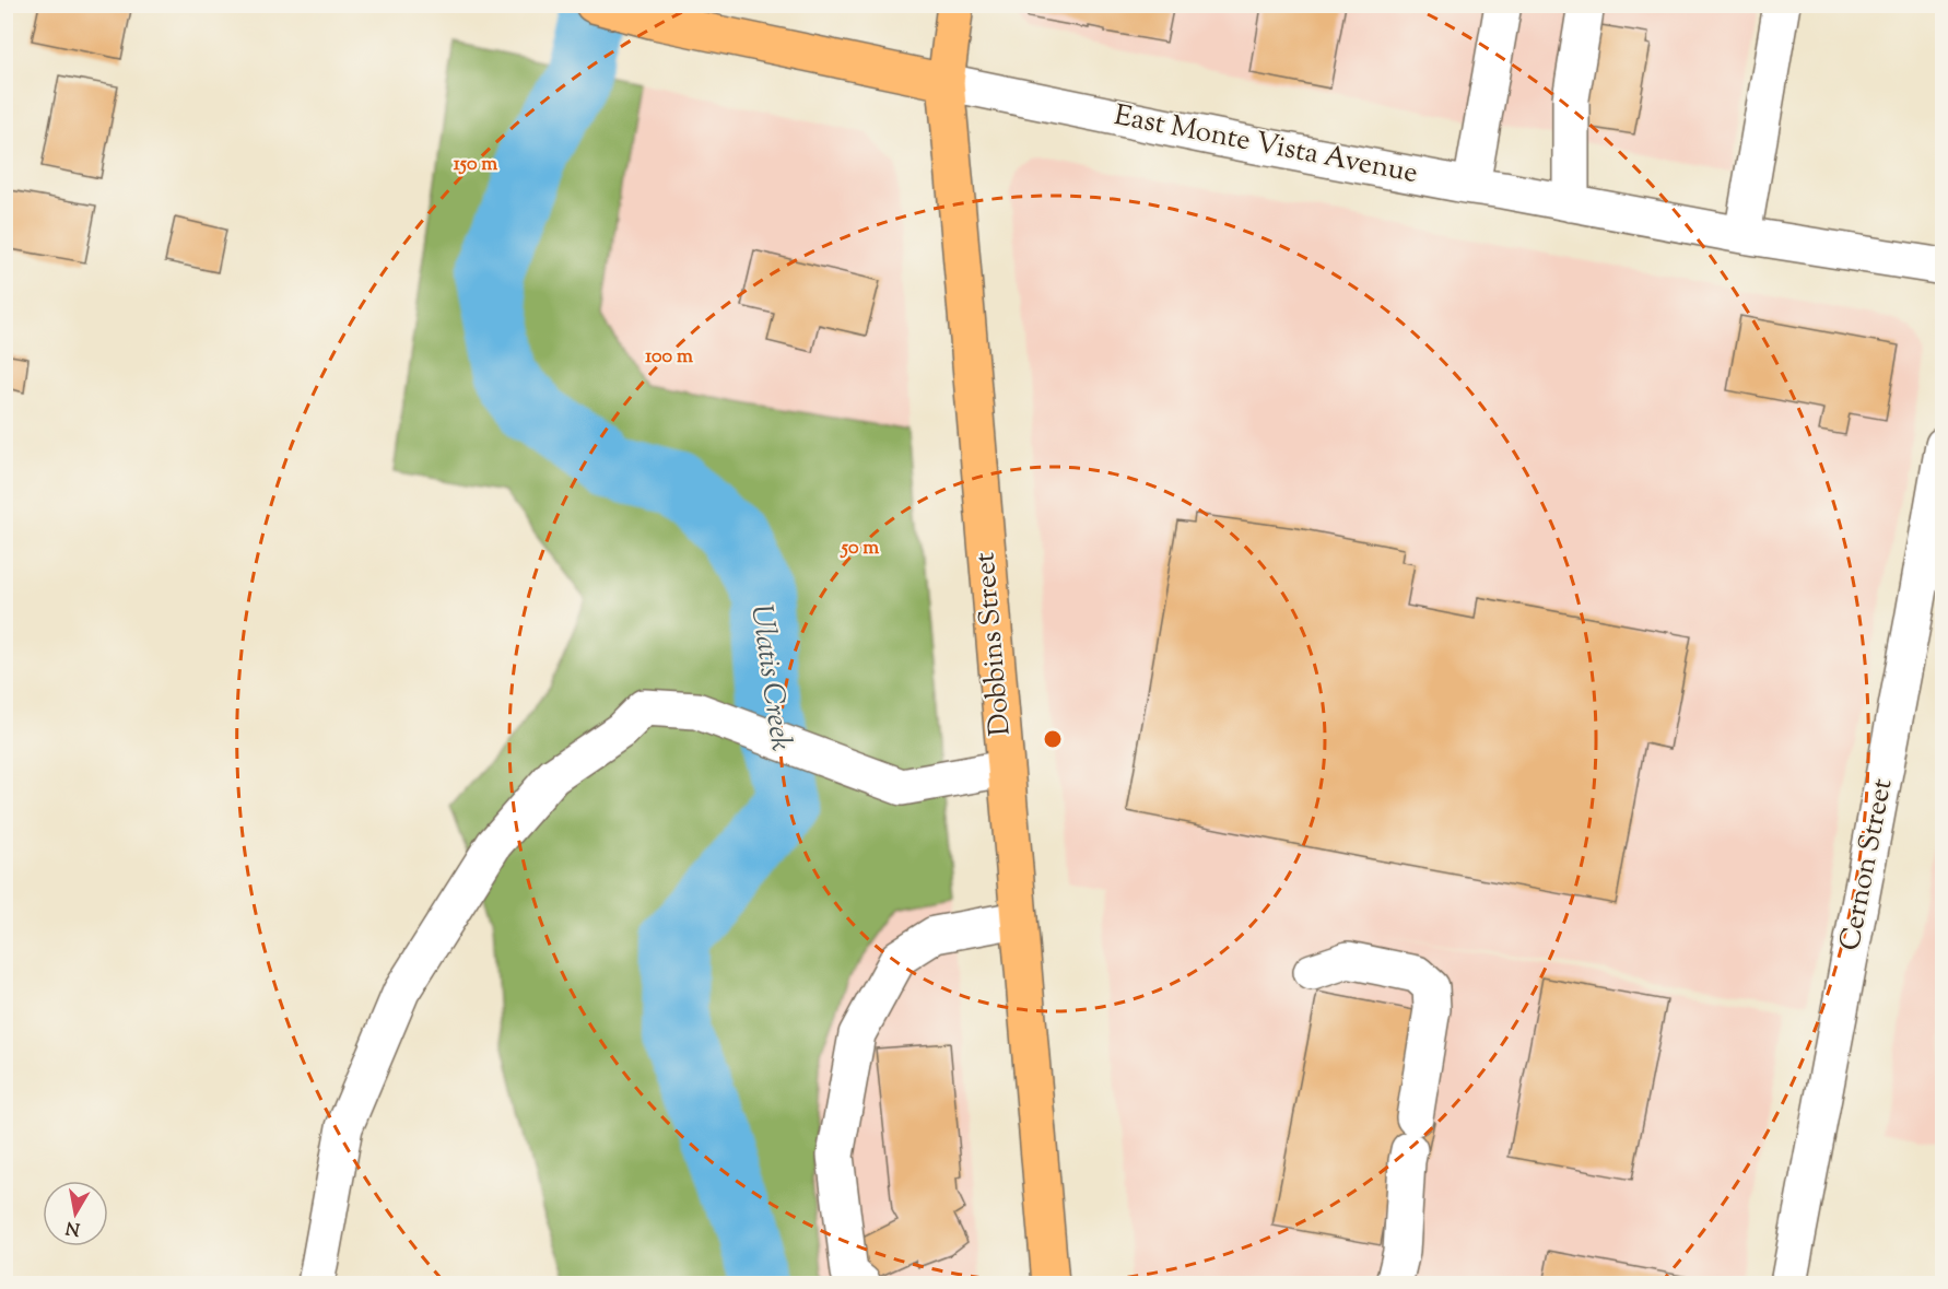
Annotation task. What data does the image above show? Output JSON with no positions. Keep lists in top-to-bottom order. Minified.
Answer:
{"streets":{"main road":["East Monte Vista Avenue","Dobbins Street"],"street":["Cernon Street"]},"crossings":[["East Monte Vista Avenue","Dobbins Street"]],"water":["Ulatis Creek"],"north":"bottom","rings":["150 m","100 m","50 m"]}
